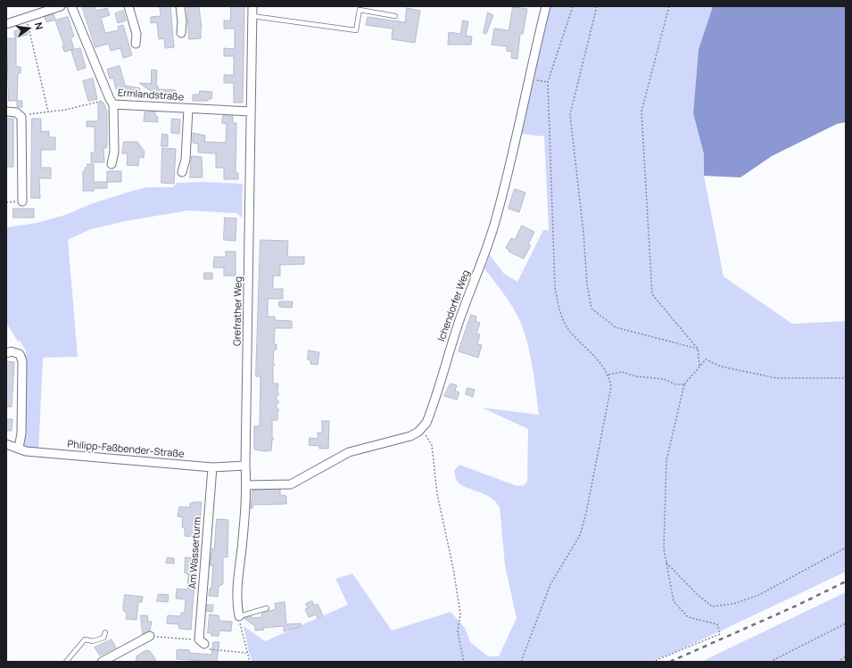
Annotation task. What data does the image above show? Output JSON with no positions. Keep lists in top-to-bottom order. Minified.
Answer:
{"streets":{"street":["Ermlandstraße","Ichendorfer Weg","Grefrather Weg","Philipp-Faßbender-Straße","Am Wasserturm"]},"crossings":[["Ermlandstraße","Grefrather Weg"],["Grefrather Weg","Philipp-Faßbender-Straße"],["Philipp-Faßbender-Straße","Am Wasserturm"]],"north":"right"}
